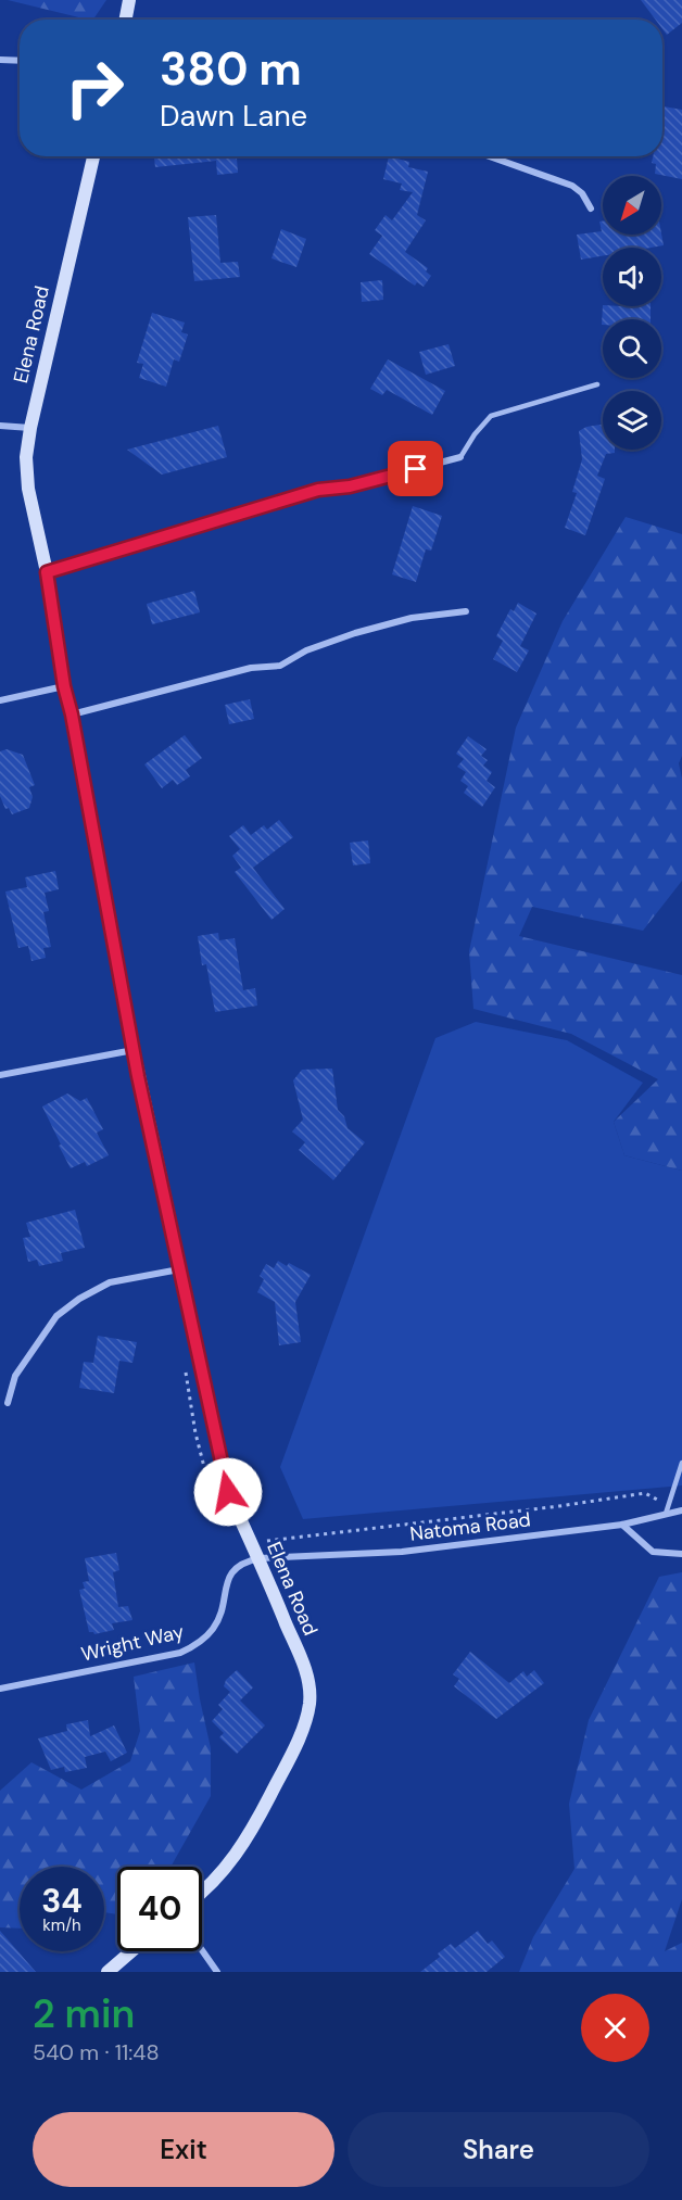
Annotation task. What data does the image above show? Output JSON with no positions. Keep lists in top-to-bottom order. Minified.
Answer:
{"streets":{"street":["Elena Road","Natoma Road","Wright Way"]},"crossings":[["Elena Road","Natoma Road"],["Elena Road","Wright Way"],["Natoma Road","Wright Way"]],"north":"bottom left","page":{"turn":["380 m","Dawn Lane"],"speed":"34 km/h","limit":"40","heading":["2 min","540 m · 11:48"],"buttons":["Exit","Share"]}}
